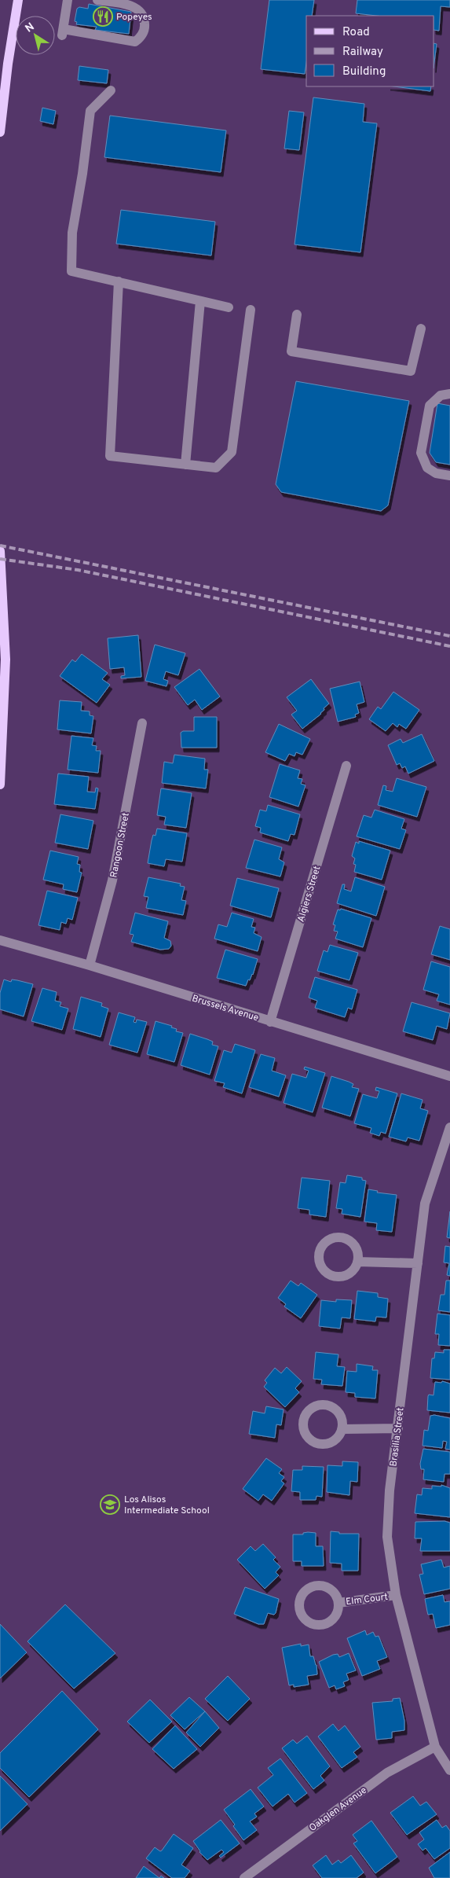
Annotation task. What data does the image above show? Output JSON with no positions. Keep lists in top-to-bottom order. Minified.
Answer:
{"streets":{"street":["Rangoon Street","Algiers Street","Brussels Avenue","Brasilia Street","Elm Court","Oakglen Avenue"]},"crossings":[["Rangoon Street","Brussels Avenue"],["Algiers Street","Brussels Avenue"],["Brasilia Street","Elm Court"],["Brasilia Street","Oakglen Avenue"]],"places":{"restaurant":["Popeyes"],"school or university":["Los Alisos Intermediate School"]},"legend":["Road","Railway","Building"],"north":"top left"}
